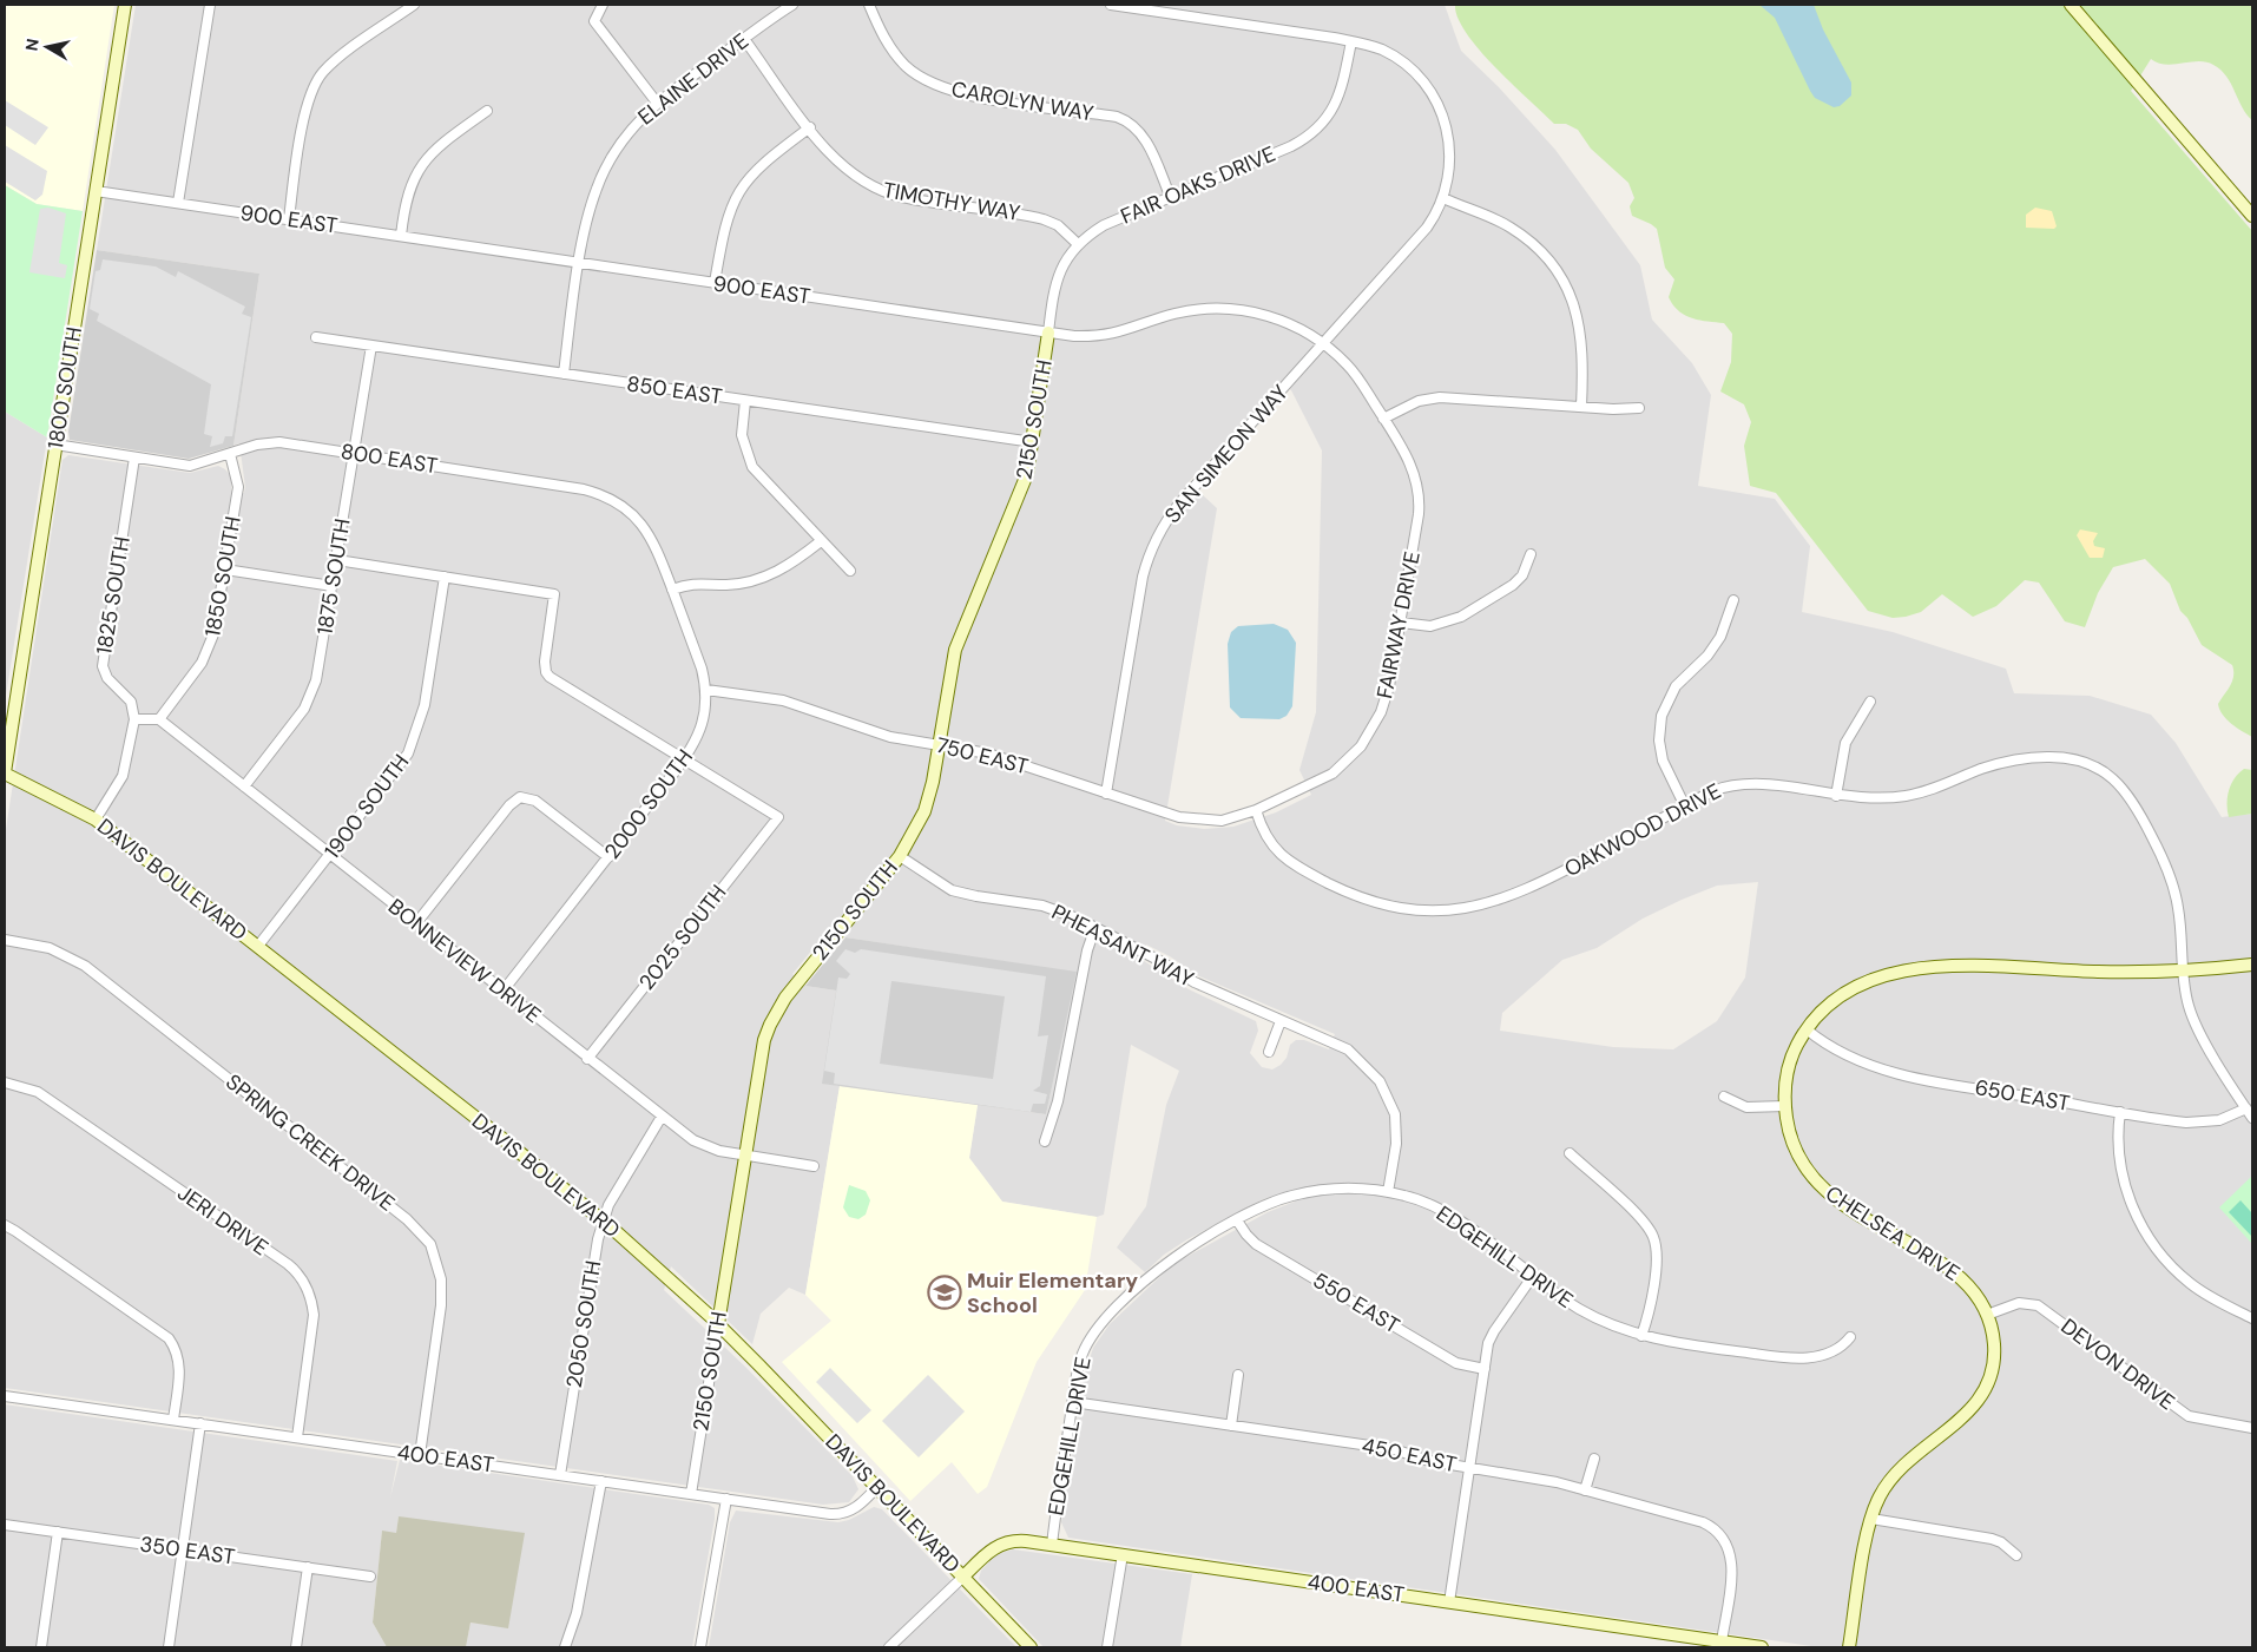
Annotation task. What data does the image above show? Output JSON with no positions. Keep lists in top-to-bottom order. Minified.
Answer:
{"streets":{"street":["ELAINE DRIVE","CAROLYN WAY","FAIR OAKS DRIVE","TIMOTHY WAY","900 EAST","1800 SOUTH","850 EAST","2150 SOUTH","SAN SIMEON WAY","800 EAST","1850 SOUTH","1875 SOUTH","1825 SOUTH","FAIRWAY DRIVE","750 EAST","2000 SOUTH","1900 SOUTH","OAKWOOD DRIVE","DAVIS BOULEVARD","2025 SOUTH","PHEASANT WAY","BONNEVIEW DRIVE","650 EAST","SPRING CREEK DRIVE","JERI DRIVE","CHELSEA DRIVE","EDGEHILL DRIVE","550 EAST","2050 SOUTH","DEVON DRIVE","450 EAST","400 EAST","350 EAST"]},"crossings":[["ELAINE DRIVE","TIMOTHY WAY"],["ELAINE DRIVE","900 EAST"],["ELAINE DRIVE","850 EAST"],["CAROLYN WAY","FAIR OAKS DRIVE"],["FAIR OAKS DRIVE","TIMOTHY WAY"],["FAIR OAKS DRIVE","900 EAST"],["FAIR OAKS DRIVE","2150 SOUTH"],["900 EAST","1800 SOUTH"],["900 EAST","2150 SOUTH"],["900 EAST","SAN SIMEON WAY"],["900 EAST","FAIRWAY DRIVE"],["1800 SOUTH","800 EAST"],["1800 SOUTH","DAVIS BOULEVARD"],["850 EAST","2150 SOUTH"],["850 EAST","1875 SOUTH"],["2150 SOUTH","750 EAST"],["2150 SOUTH","DAVIS BOULEVARD"],["2150 SOUTH","PHEASANT WAY"],["2150 SOUTH","BONNEVIEW DRIVE"],["2150 SOUTH","400 EAST"],["SAN SIMEON WAY","750 EAST"],["800 EAST","1850 SOUTH"],["800 EAST","1875 SOUTH"],["800 EAST","1825 SOUTH"],["800 EAST","2000 SOUTH"],["1850 SOUTH","BONNEVIEW DRIVE"],["1875 SOUTH","BONNEVIEW DRIVE"],["FAIRWAY DRIVE","750 EAST"],["FAIRWAY DRIVE","OAKWOOD DRIVE"],["750 EAST","2000 SOUTH"],["750 EAST","OAKWOOD DRIVE"],["2000 SOUTH","2025 SOUTH"],["2000 SOUTH","BONNEVIEW DRIVE"],["1900 SOUTH","DAVIS BOULEVARD"],["1900 SOUTH","BONNEVIEW DRIVE"],["OAKWOOD DRIVE","650 EAST"],["OAKWOOD DRIVE","CHELSEA DRIVE"],["DAVIS BOULEVARD","2050 SOUTH"],["DAVIS BOULEVARD","400 EAST"],["2025 SOUTH","BONNEVIEW DRIVE"],["PHEASANT WAY","EDGEHILL DRIVE"],["BONNEVIEW DRIVE","2050 SOUTH"],["650 EAST","CHELSEA DRIVE"],["SPRING CREEK DRIVE","400 EAST"],["JERI DRIVE","400 EAST"],["CHELSEA DRIVE","DEVON DRIVE"],["EDGEHILL DRIVE","550 EAST"],["EDGEHILL DRIVE","450 EAST"],["EDGEHILL DRIVE","400 EAST"],["2050 SOUTH","400 EAST"],["450 EAST","400 EAST"]],"places":{"school or university":["Muir Elementary School"]},"north":"left"}
